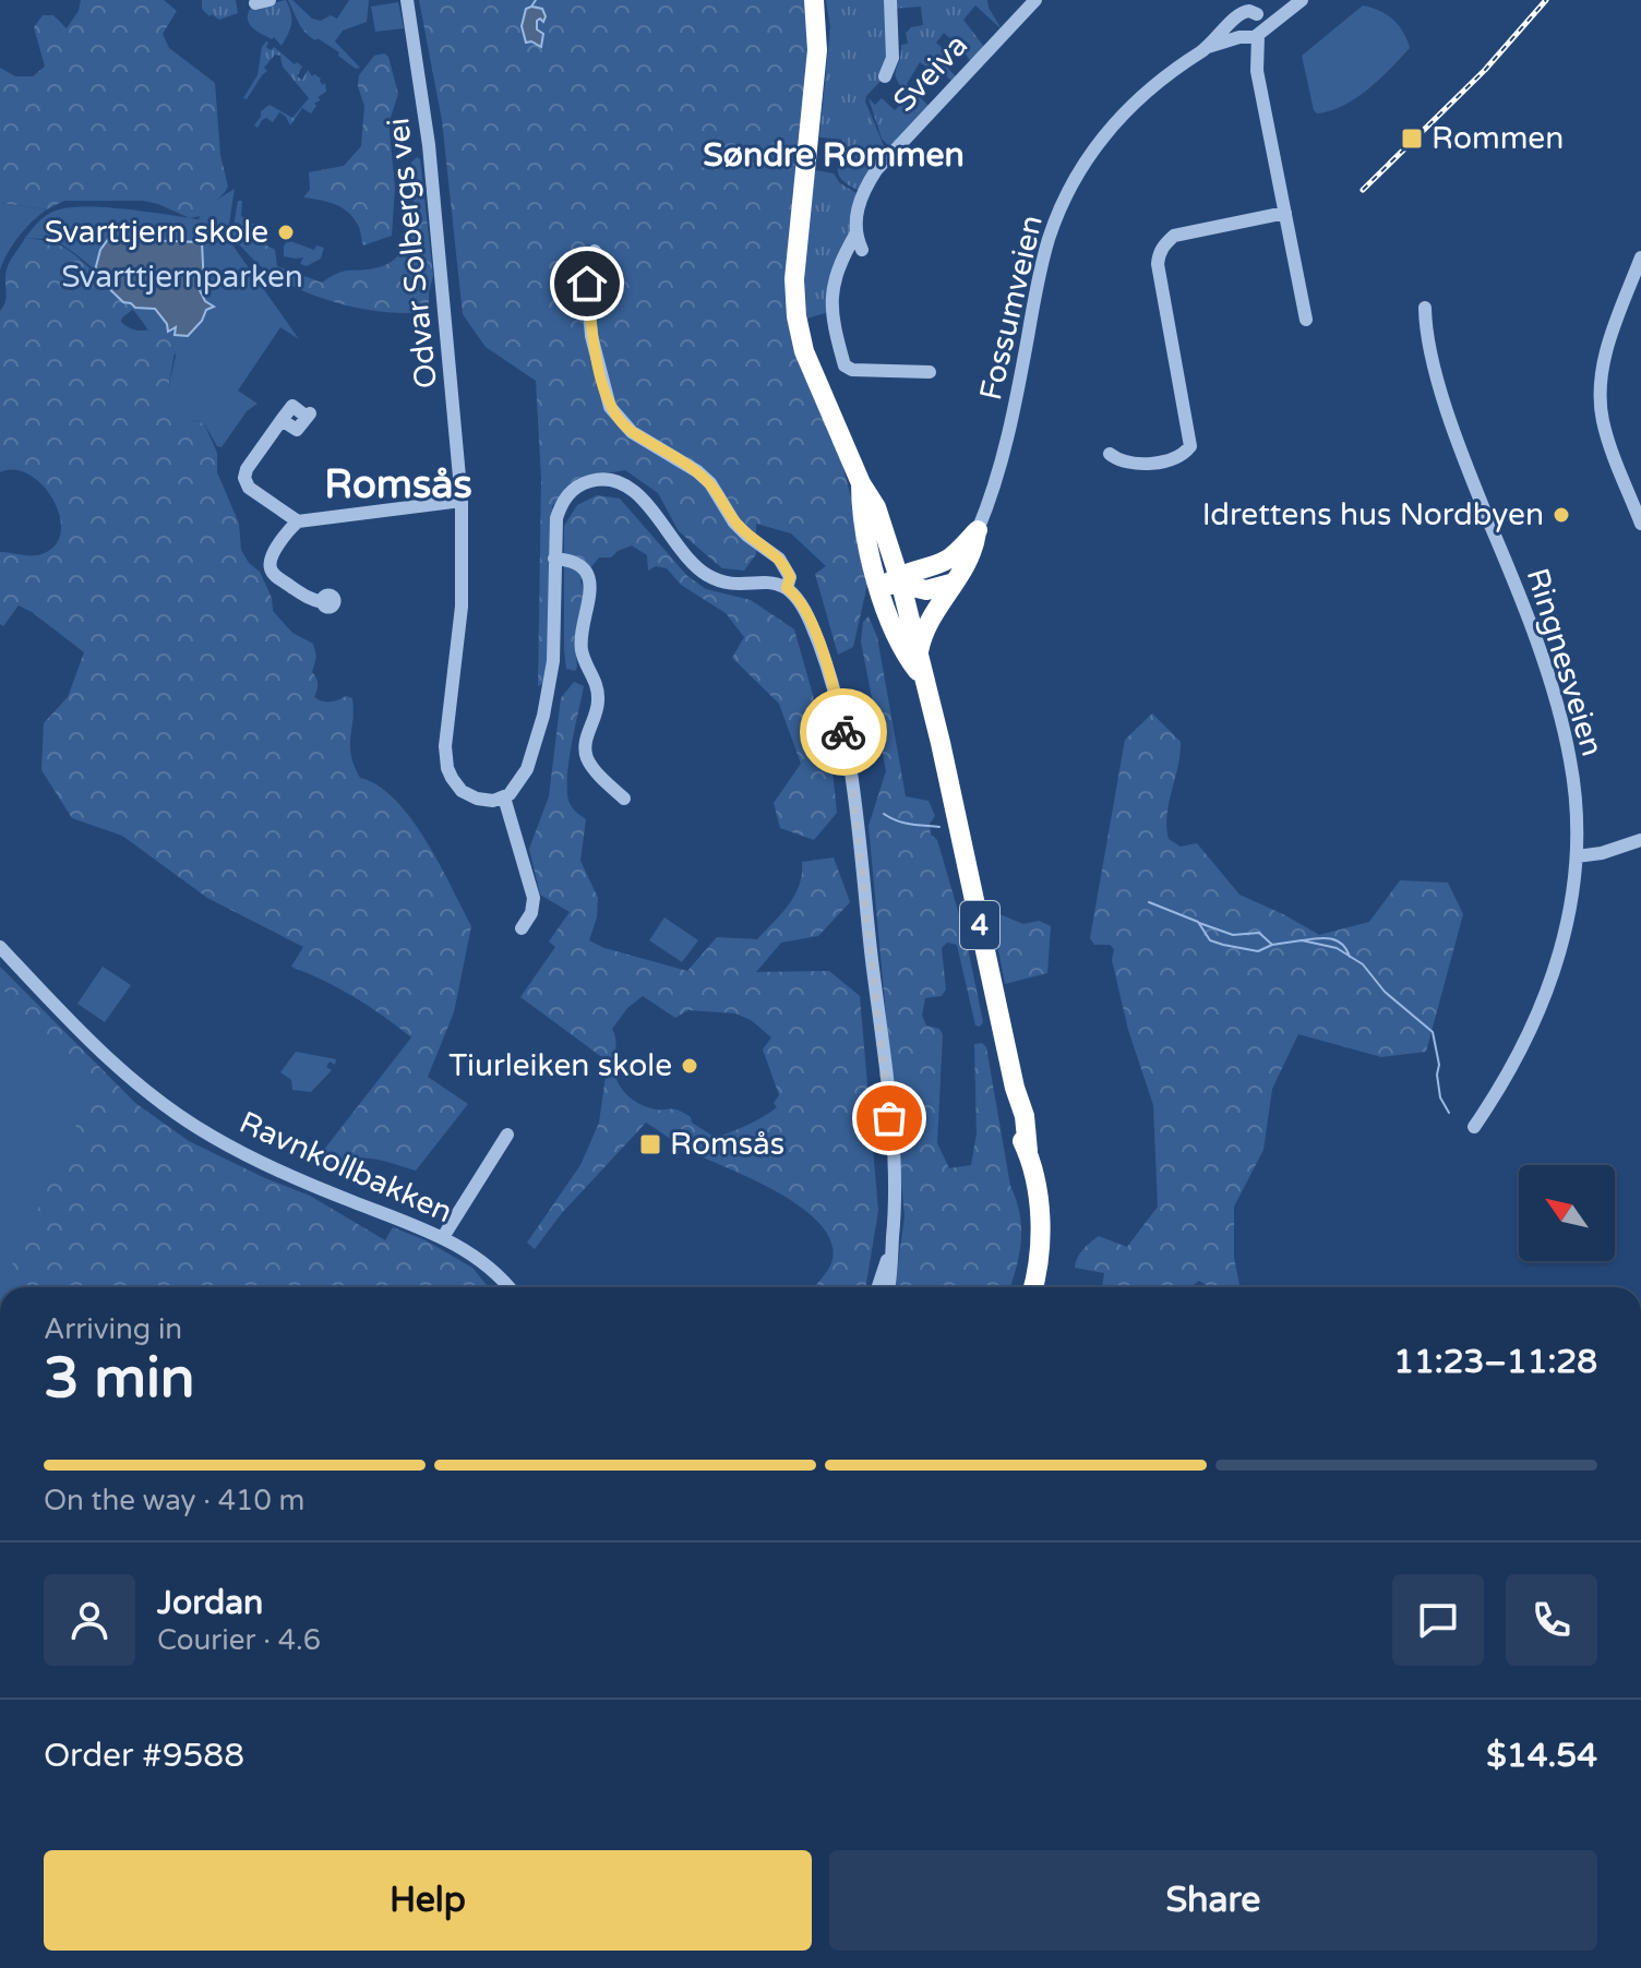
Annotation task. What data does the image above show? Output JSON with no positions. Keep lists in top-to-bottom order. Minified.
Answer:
{"streets":{"highway":["4"],"street":["Sveiva","Odvar Solbergs vei","Fossumveien","Ringnesveien","Ravnkollbakken"]},"districts":["Søndre Rommen","Romsås"],"parks":["Svarttjernparken"],"places":{"transit":["Rommen","Romsås"],"other":["Svarttjern skole","Idrettens hus Nordbyen","Tiurleiken skole"]},"north":"top left","page":{"heading":["3 min","Arriving in","11:23–11:28"],"panel":["Jordan","Courier · 4.6","Order #9588","$14.54"],"bar":"On the way · 410 m","buttons":["Help","Share"]}}
